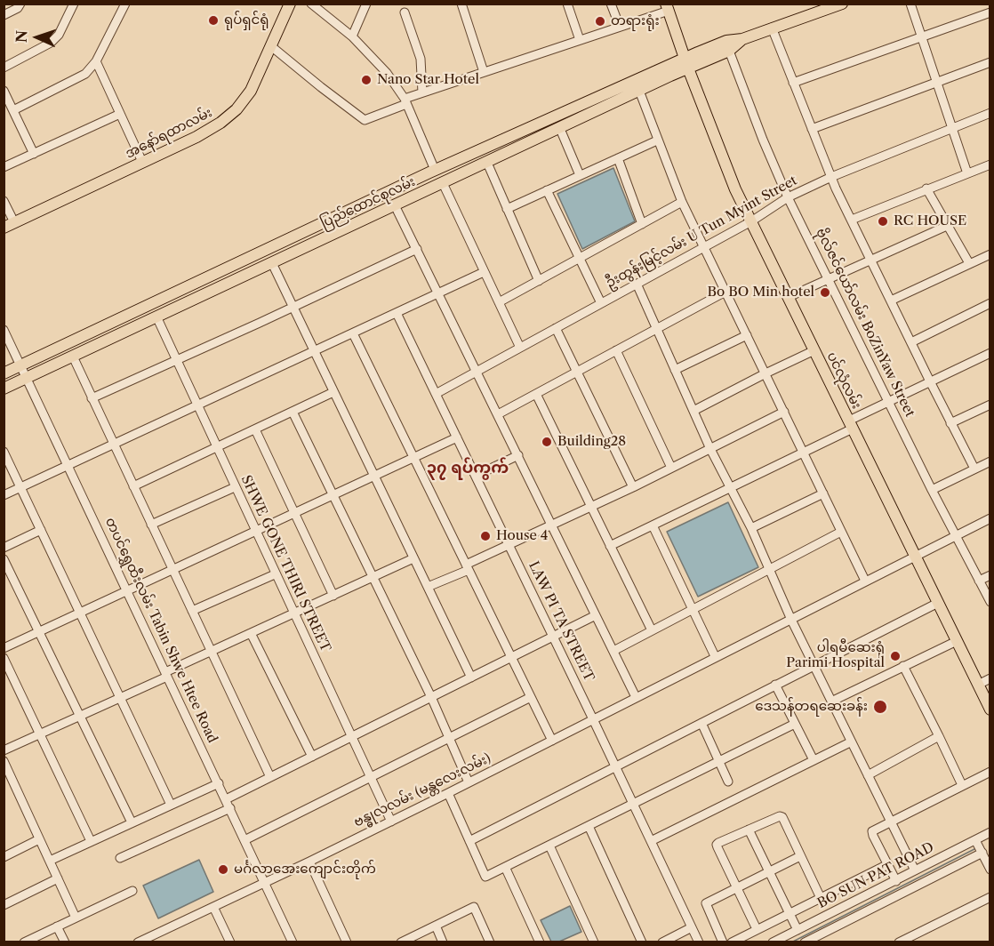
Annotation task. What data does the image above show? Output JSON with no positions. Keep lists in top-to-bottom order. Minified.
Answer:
{"streets":{"main road":["အနော်ရထာလမ်း","ပြည်ထောင်စုလမ်း","ပင်လုံလမ်း"],"street":["ဦးထွန်းမြင့်လမ်း U Tun Myint Street","ဗိုလ်ဇင်ယော်လမ်း BoZinYaw Street","SHWE GONE THIRI STREET","LAW PI TA STREET","တပင်ရွှေထီးလမ်း Tabin Shwe Htee Road","ဗန္ဓုလလမ်း (မန္တလေးလမ်း)","BO SUN PAT ROAD"]},"crossings":[["ပြည်ထောင်စုလမ်း","ဗိုလ်ဇင်ယော်လမ်း BoZinYaw Street"],["ပြည်ထောင်စုလမ်း","ပင်လုံလမ်း"],["ပြည်ထောင်စုလမ်း","SHWE GONE THIRI STREET"],["ပြည်ထောင်စုလမ်း","တပင်ရွှေထီးလမ်း Tabin Shwe Htee Road"],["ဦးထွန်းမြင့်လမ်း U Tun Myint Street","ဗိုလ်ဇင်ယော်လမ်း BoZinYaw Street"],["ဦးထွန်းမြင့်လမ်း U Tun Myint Street","ပင်လုံလမ်း"],["ဦးထွန်းမြင့်လမ်း U Tun Myint Street","LAW PI TA STREET"],["ဗိုလ်ဇင်ယော်လမ်း BoZinYaw Street","ဗန္ဓုလလမ်း (မန္တလေးလမ်း)"],["ပင်လုံလမ်း","ဗန္ဓုလလမ်း (မန္တလေးလမ်း)"],["SHWE GONE THIRI STREET","ဗန္ဓုလလမ်း (မန္တလေးလမ်း)"],["LAW PI TA STREET","ဗန္ဓုလလမ်း (မန္တလေးလမ်း)"],["တပင်ရွှေထီးလမ်း Tabin Shwe Htee Road","ဗန္ဓုလလမ်း (မန္တလေးလမ်း)"]],"districts":["၃၇ ရပ်ကွက်"],"places":["ရုပ်ရှင်ရုံ","တရားရုံး","Nano Star Hotel","RC HOUSE","Bo BO Min hotel","Building28","House 4","ပါရမီဆေးရုံ Parimi Hospital","ဒေသန်တရဆေးခန်း","မင်္ဂလာအေးကျောင်းတိုက်"],"north":"left"}
